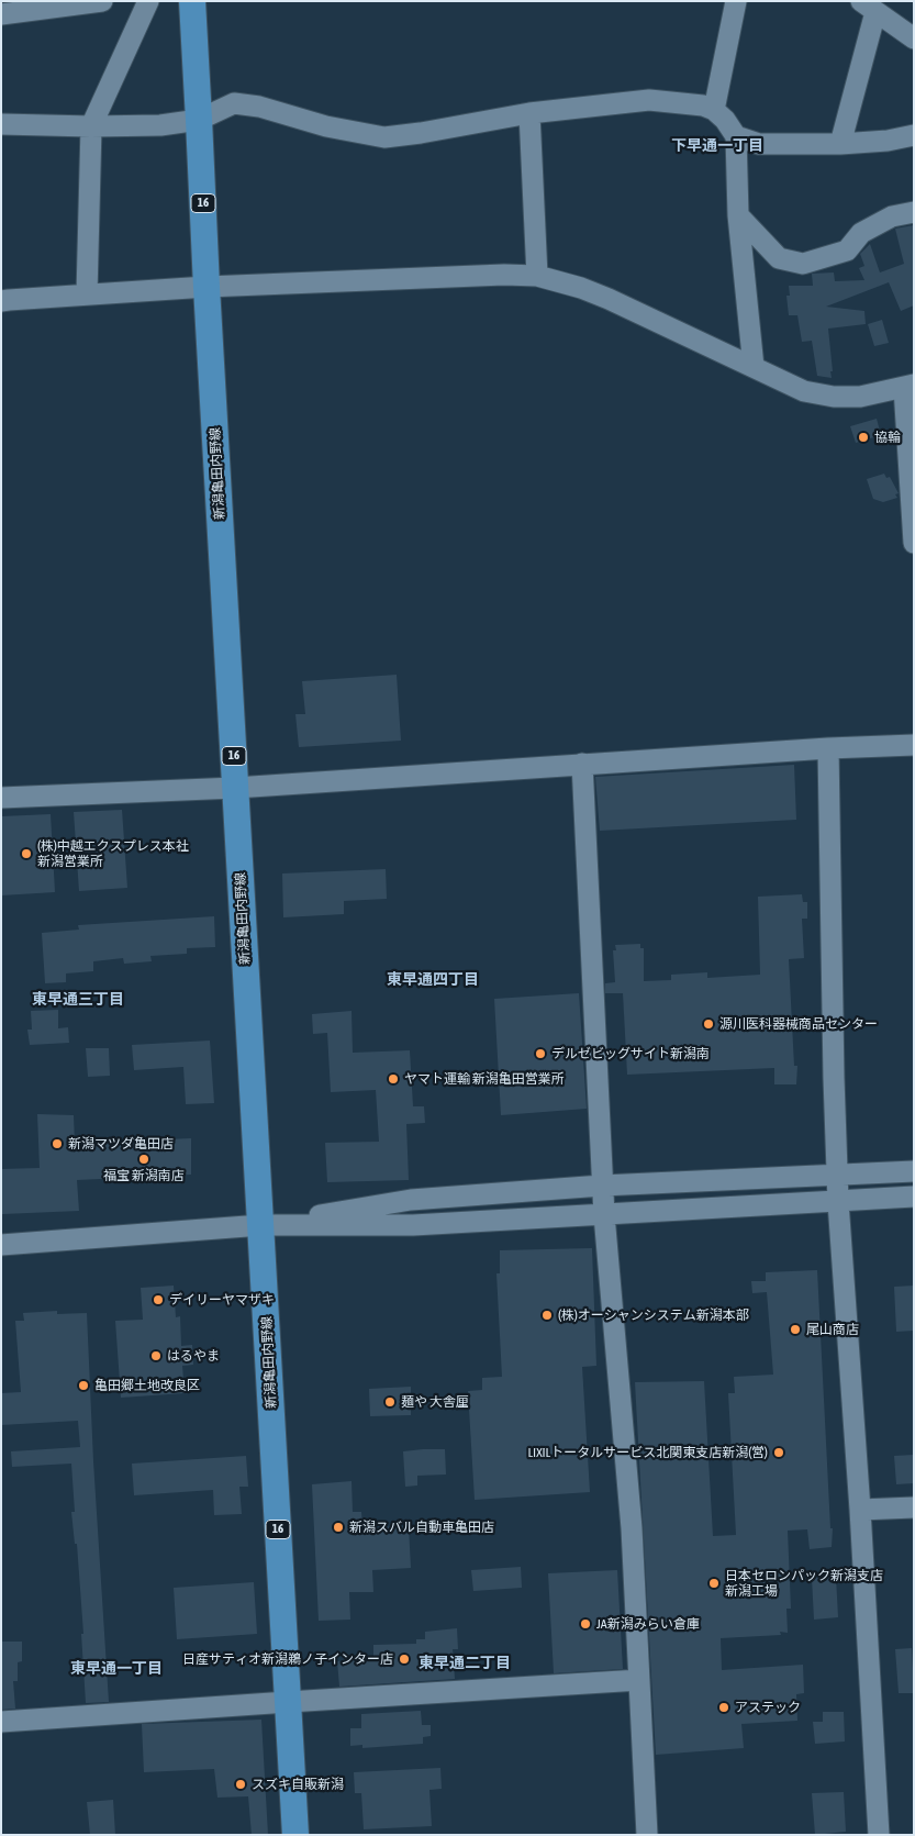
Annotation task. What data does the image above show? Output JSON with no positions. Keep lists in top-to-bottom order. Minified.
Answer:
{"streets":{"main road":["16","新潟亀田内野線"]},"districts":["下早通一丁目","東早通四丁目","東早通三丁目","東早通二丁目","東早通一丁目"],"places":["協輪","(株)中越エクスプレス本社 新潟営業所","源川医科器械商品センター","デルゼビッグサイト新潟南","ヤマト運輸 新潟亀田営業所","新潟マツダ亀田店","福宝 新潟南店","デイリーヤマザキ","(株)オーシャンシステム新潟本部","尾山商店","はるやま","亀田郷土地改良区","麺や 大舎厘","LIXILトータルサービス北関東支店新潟(営)","新潟スバル自動車亀田店","日本セロンパック新潟支店 新潟工場","JA新潟みらい倉庫","日産サティオ新潟鵜ノ子インター店","アステック","スズキ自販新潟"]}
